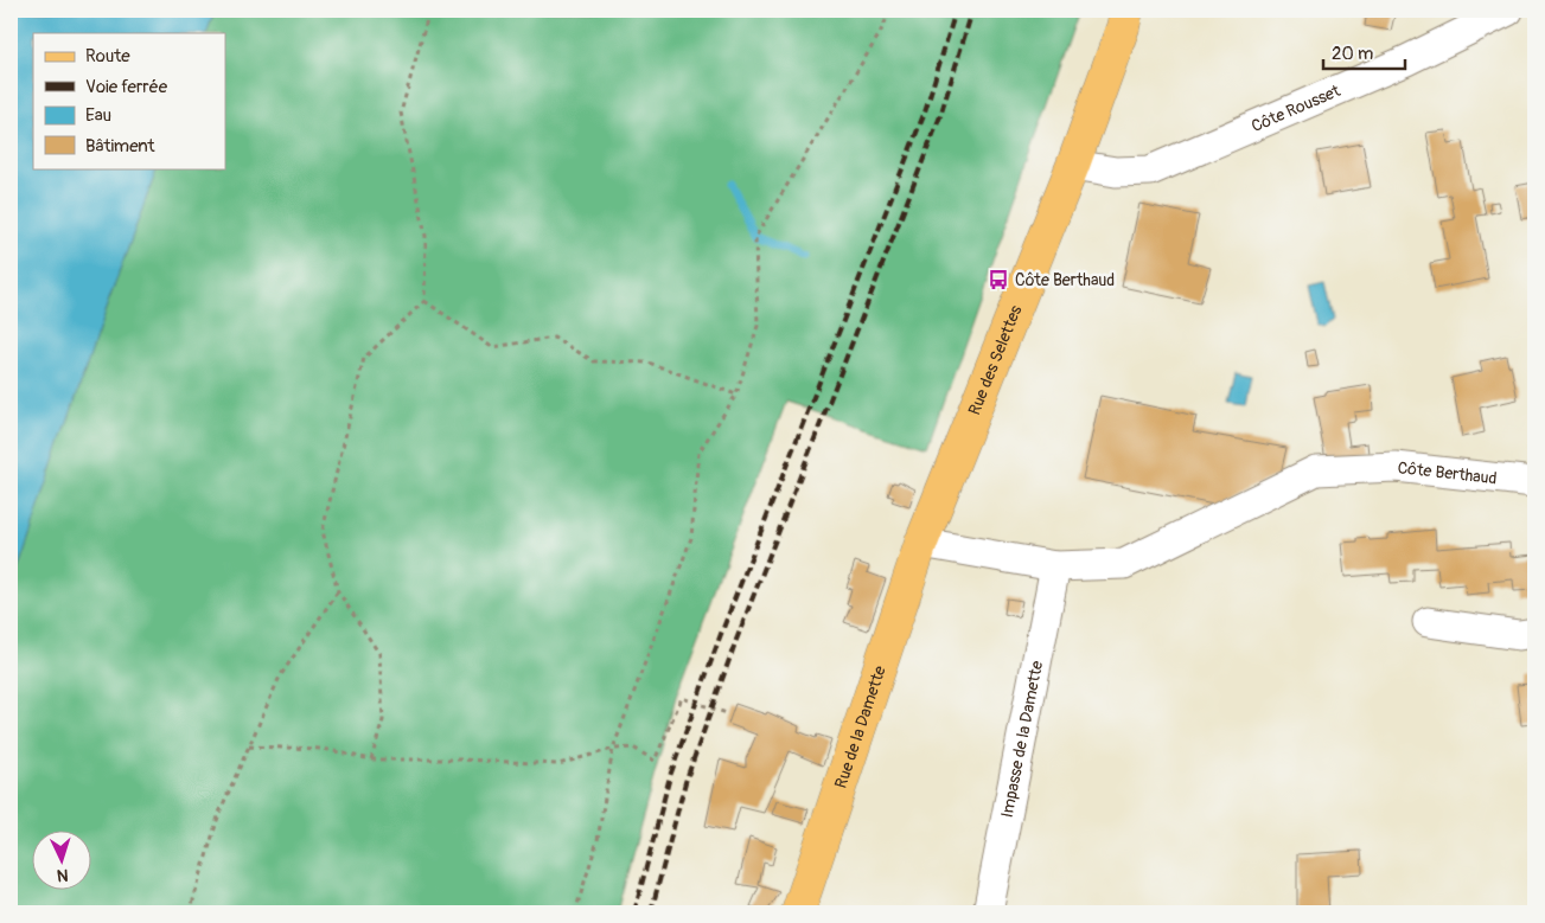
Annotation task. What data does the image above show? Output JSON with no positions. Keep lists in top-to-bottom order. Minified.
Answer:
{"streets":{"main road":["Rue des Selettes","Rue de la Damette"],"street":["Côte Rousset","Côte Berthaud","Impasse de la Damette"]},"crossings":[["Côte Rousset","Rue des Selettes"],["Rue des Selettes","Côte Berthaud"],["Rue des Selettes","Rue de la Damette"],["Côte Berthaud","Rue de la Damette"],["Côte Berthaud","Impasse de la Damette"]],"places":{"bus stop":["Côte Berthaud"]},"legend":["Route","Voie ferrée","Eau","Bâtiment"],"scale_bar":"20 m","north":"bottom"}
